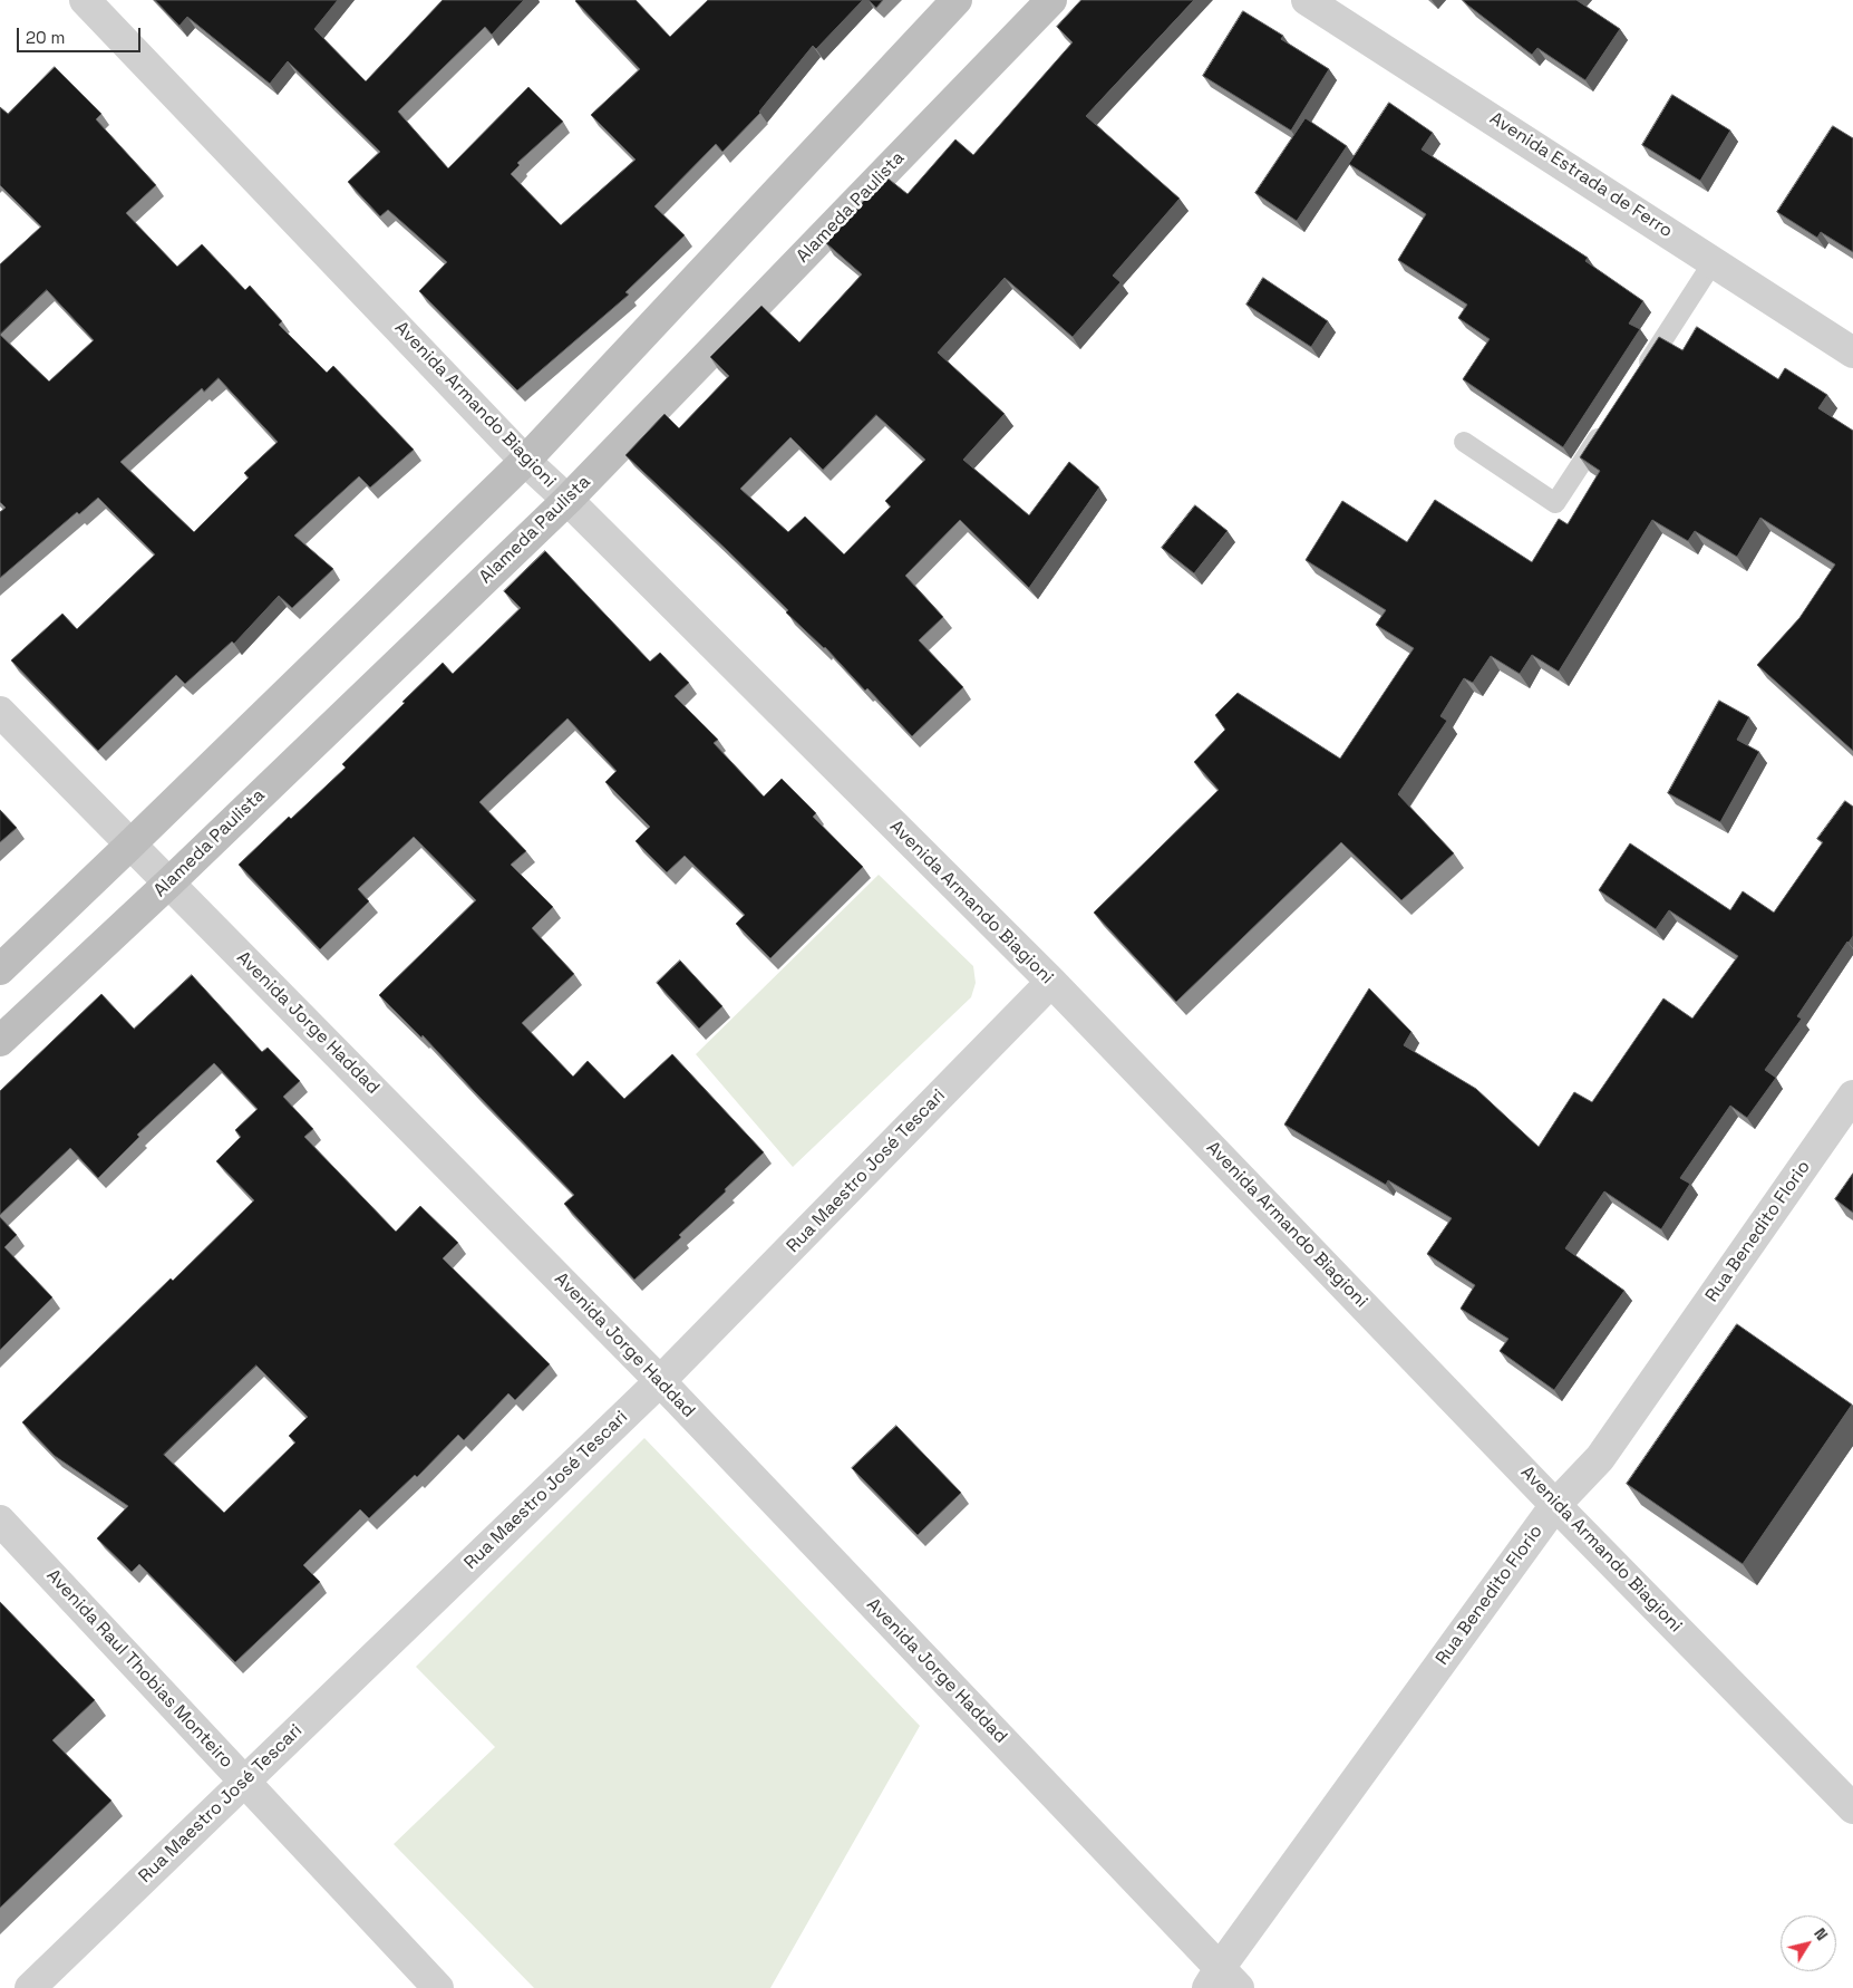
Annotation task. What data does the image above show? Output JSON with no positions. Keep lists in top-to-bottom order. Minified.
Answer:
{"streets":{"main road":["Alameda Paulista"],"street":["Avenida Estrada de Ferro","Avenida Armando Biagioni","Avenida Jorge Haddad","Rua Maestro José Tescari","Rua Benedito Florio","Avenida Raul Thobias Monteiro"]},"crossings":[["Alameda Paulista","Avenida Armando Biagioni"],["Alameda Paulista","Avenida Jorge Haddad"],["Avenida Armando Biagioni","Rua Maestro José Tescari"],["Avenida Armando Biagioni","Rua Benedito Florio"],["Avenida Jorge Haddad","Rua Maestro José Tescari"],["Avenida Jorge Haddad","Rua Benedito Florio"],["Rua Maestro José Tescari","Avenida Raul Thobias Monteiro"]],"scale_bar":"20 m","north":"top right"}
